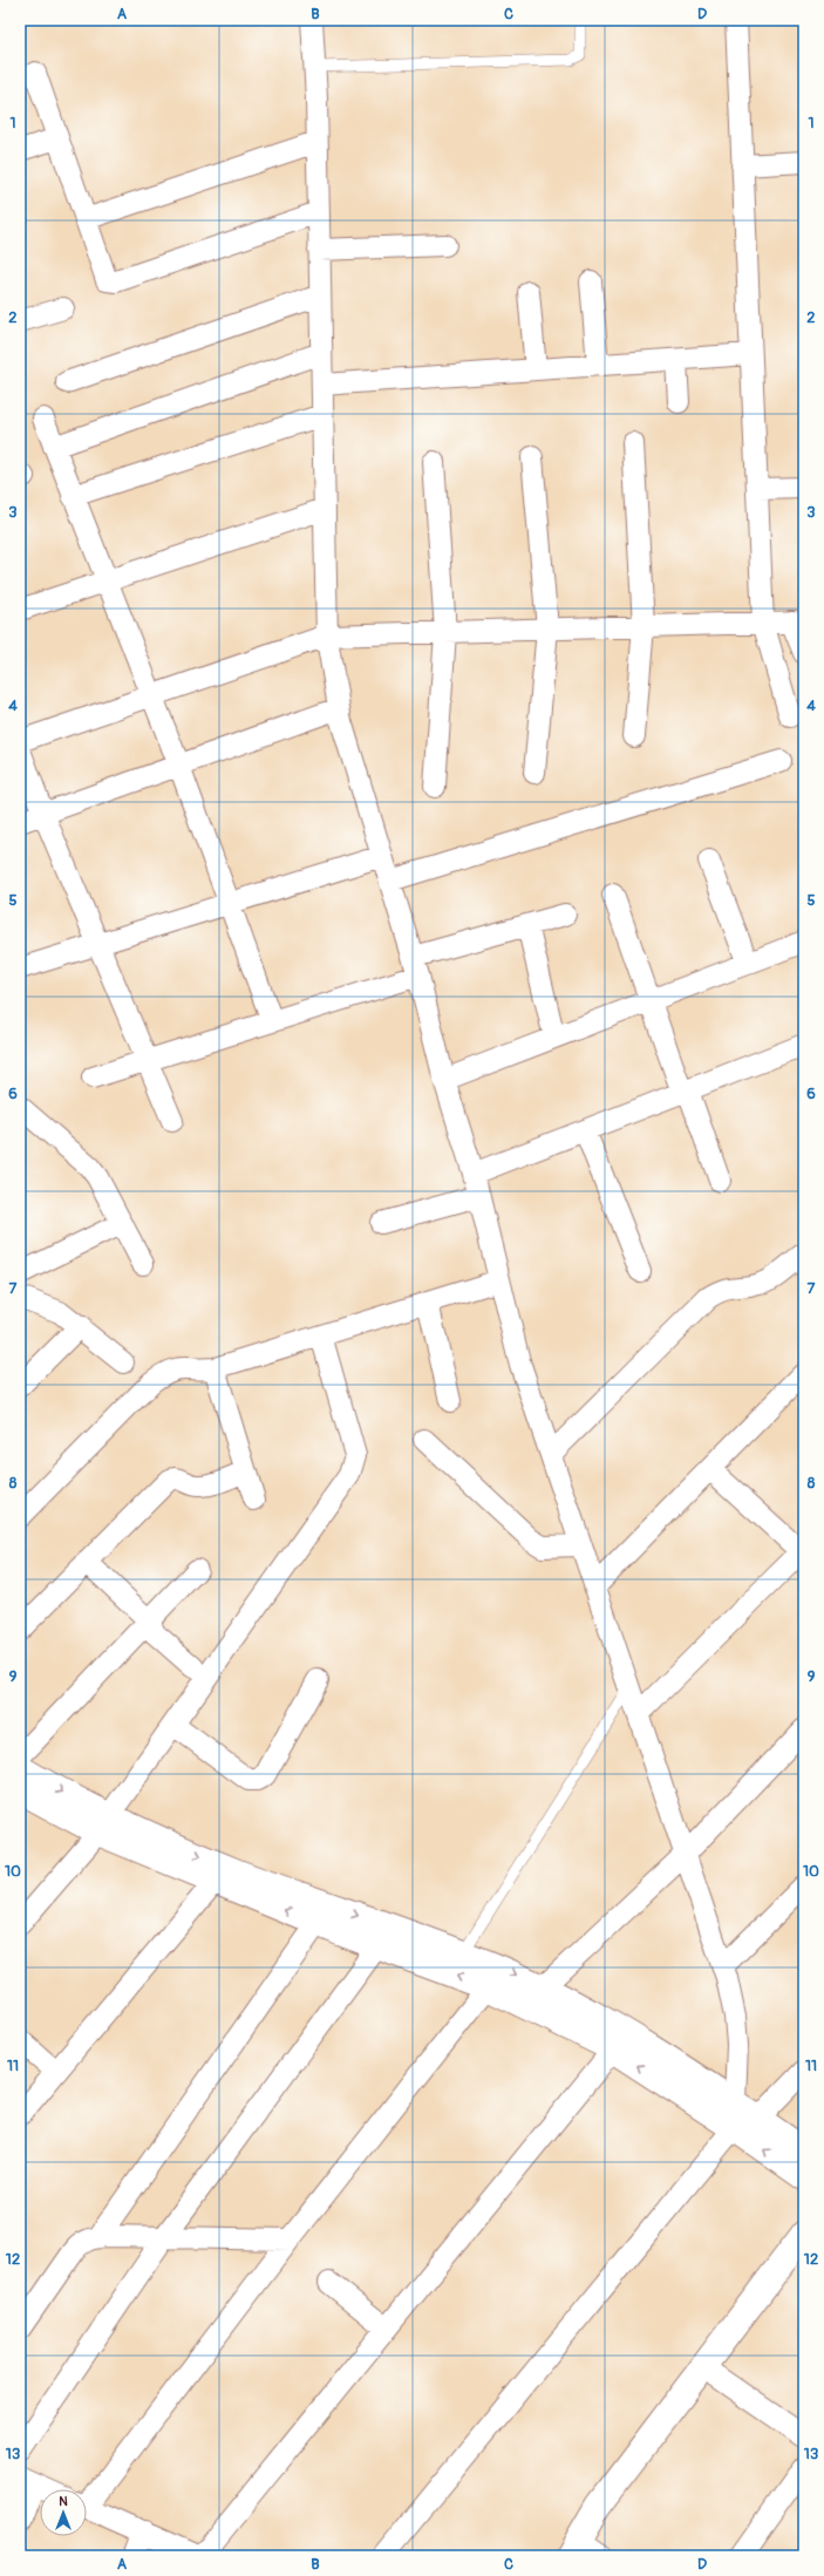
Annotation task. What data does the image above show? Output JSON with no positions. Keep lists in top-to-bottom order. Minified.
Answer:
{"north":"top","grid":{"columns":["A","B","C","D"],"rows":["1","2","3","4","5","6","7","8","9","10","11","12","13"]}}
